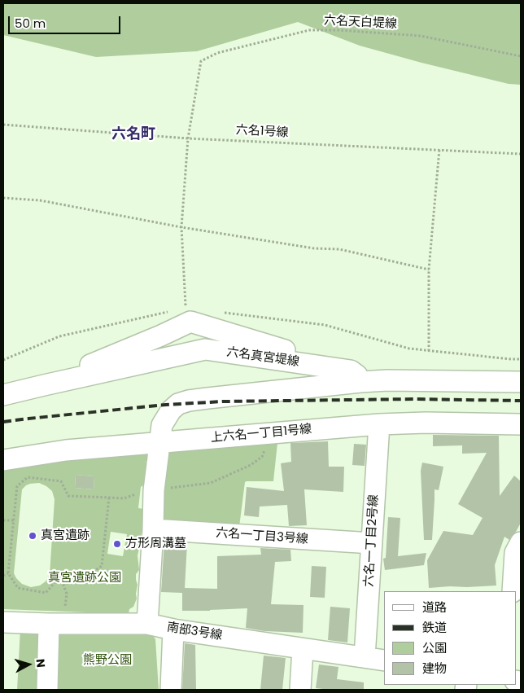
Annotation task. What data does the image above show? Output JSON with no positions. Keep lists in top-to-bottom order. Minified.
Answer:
{"streets":{"street":["六名真宮堤線","上六名一丁目1号線","六名一丁目3号線","六名一丁目2号線","南部3号線"],"path":["六名天白堤線","六名1号線"]},"crossings":[["六名天白堤線","六名1号線"],["上六名一丁目1号線","六名一丁目2号線"],["六名一丁目3号線","六名一丁目2号線"],["六名一丁目2号線","南部3号線"]],"districts":["六名町"],"parks":["真宮遺跡公園","熊野公園"],"places":["真宮遺跡","方形周溝墓"],"legend":["道路","鉄道","公園","建物"],"scale_bar":"50 m","north":"right"}
